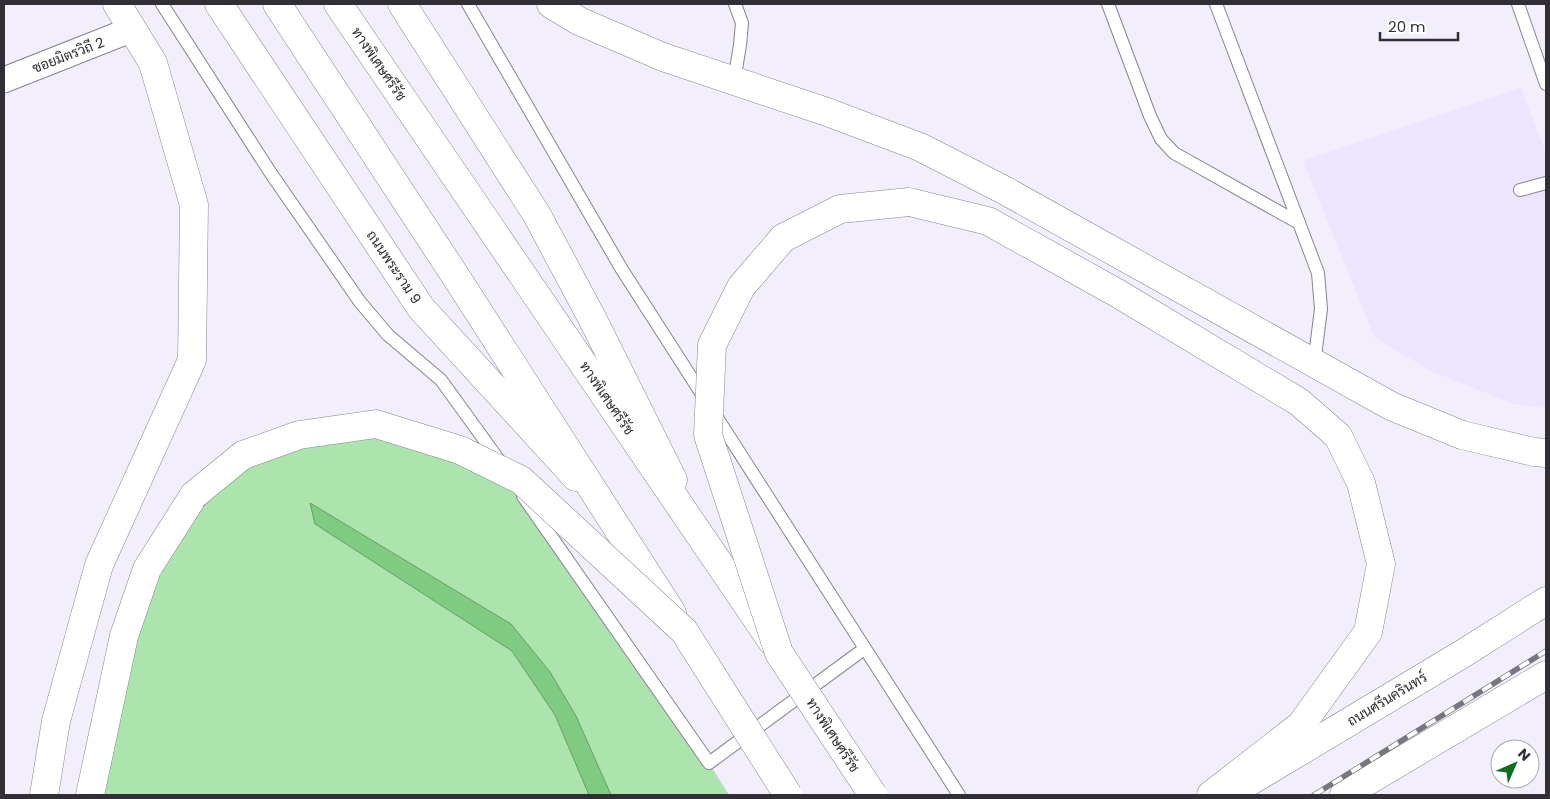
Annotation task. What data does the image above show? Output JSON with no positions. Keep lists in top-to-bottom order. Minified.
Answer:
{"streets":{"main road":["ทางพิเศษศรีรัช","ถนนพระราม 9","ถนนศรีนครินทร์"],"street":["ซอยมิตรวิถี 2"]},"scale_bar":"20 m","north":"top right"}
